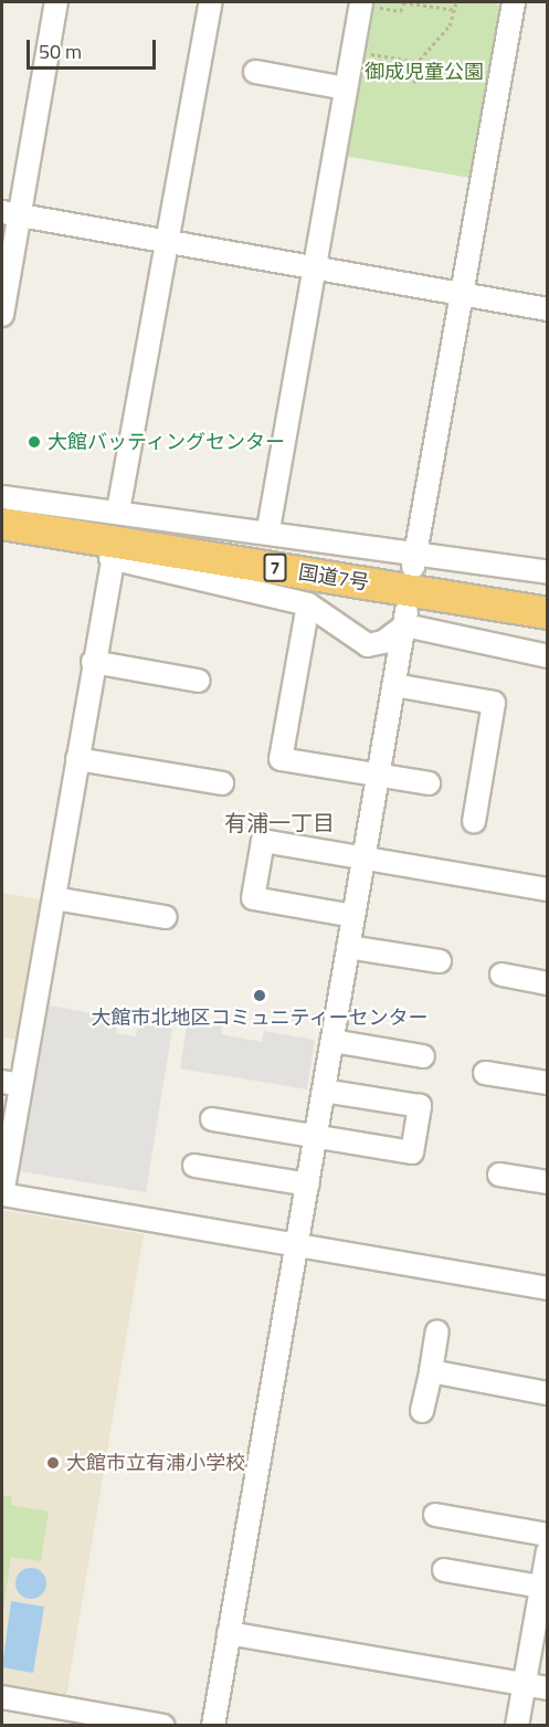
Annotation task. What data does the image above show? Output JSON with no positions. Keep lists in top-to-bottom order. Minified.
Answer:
{"streets":{"highway":["7","国道7号"]},"districts":["有浦一丁目"],"parks":["御成児童公園"],"places":["大館バッティングセンター","大館市北地区コミュニティーセンター","大館市立有浦小学校"],"scale_bar":"50 m"}
